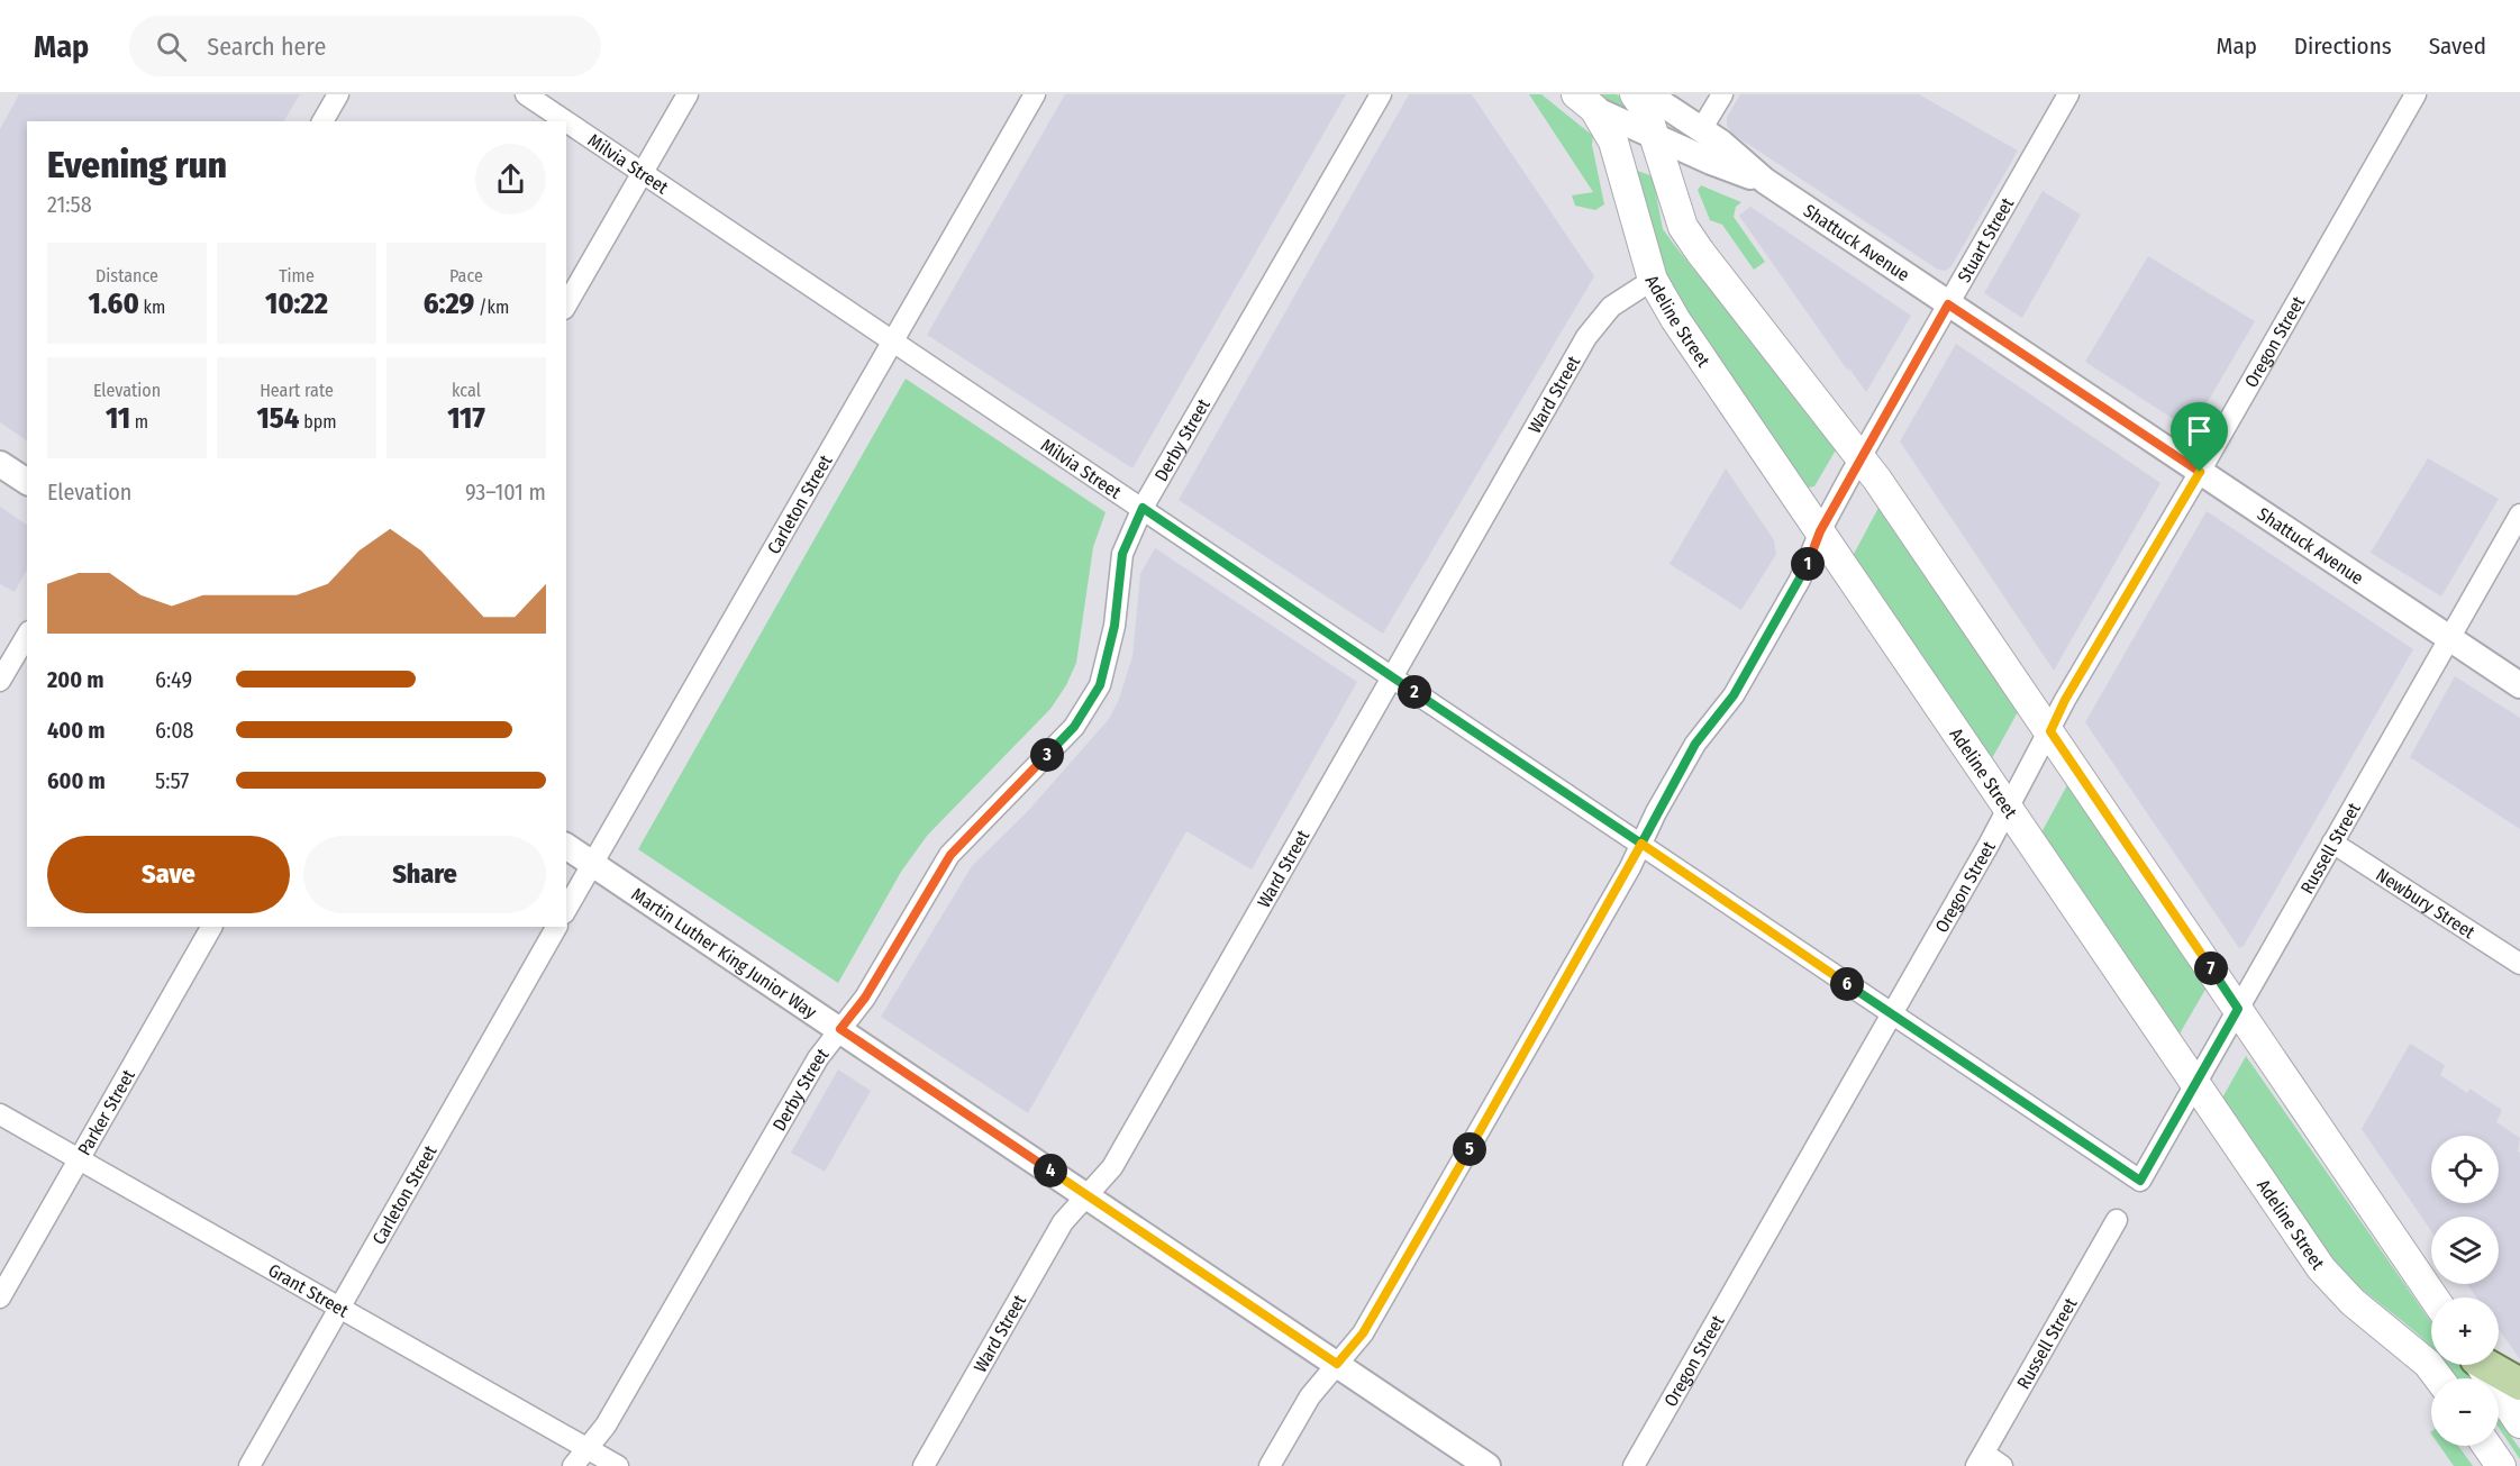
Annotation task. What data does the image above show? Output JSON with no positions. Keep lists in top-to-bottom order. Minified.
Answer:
{"streets":{"main road":["Adeline Street"],"street":["Milvia Street","Stuart Street","Shattuck Avenue","Oregon Street","Ward Street","Derby Street","Carleton Street","Russell Street","Newbury Street","Martin Luther King Junior Way","Parker Street","Grant Street"]},"crossings":[["Milvia Street","Stuart Street"],["Milvia Street","Oregon Street"],["Milvia Street","Ward Street"],["Milvia Street","Derby Street"],["Milvia Street","Carleton Street"],["Milvia Street","Russell Street"],["Stuart Street","Shattuck Avenue"],["Stuart Street","Adeline Street"],["Stuart Street","Martin Luther King Junior Way"],["Shattuck Avenue","Adeline Street"],["Shattuck Avenue","Oregon Street"],["Shattuck Avenue","Russell Street"],["Adeline Street","Oregon Street"],["Adeline Street","Ward Street"],["Adeline Street","Russell Street"],["Ward Street","Martin Luther King Junior Way"],["Derby Street","Martin Luther King Junior Way"],["Derby Street","Grant Street"],["Carleton Street","Martin Luther King Junior Way"],["Carleton Street","Grant Street"],["Russell Street","Newbury Street"],["Parker Street","Grant Street"]],"page":{"header":"Map","search":"Search here","nav":["Map","Directions","Saved"],"heading":["Evening run","21:58"],"stats":[["Distance","1.60 km"],["Time","10:22"],["Pace","6:29 /km"],["Elevation","11 m"],["Heart rate","154 bpm"],["kcal","117"]],"chart":["Elevation","93–101 m"],"pins":["1","2","3","7","6","5","4"],"list":[{"name":"200 m","note":"6:49"},{"name":"400 m","note":"6:08"},{"name":"600 m","note":"5:57"}],"buttons":["Save","Share"],"map_buttons":["+","−"]}}
